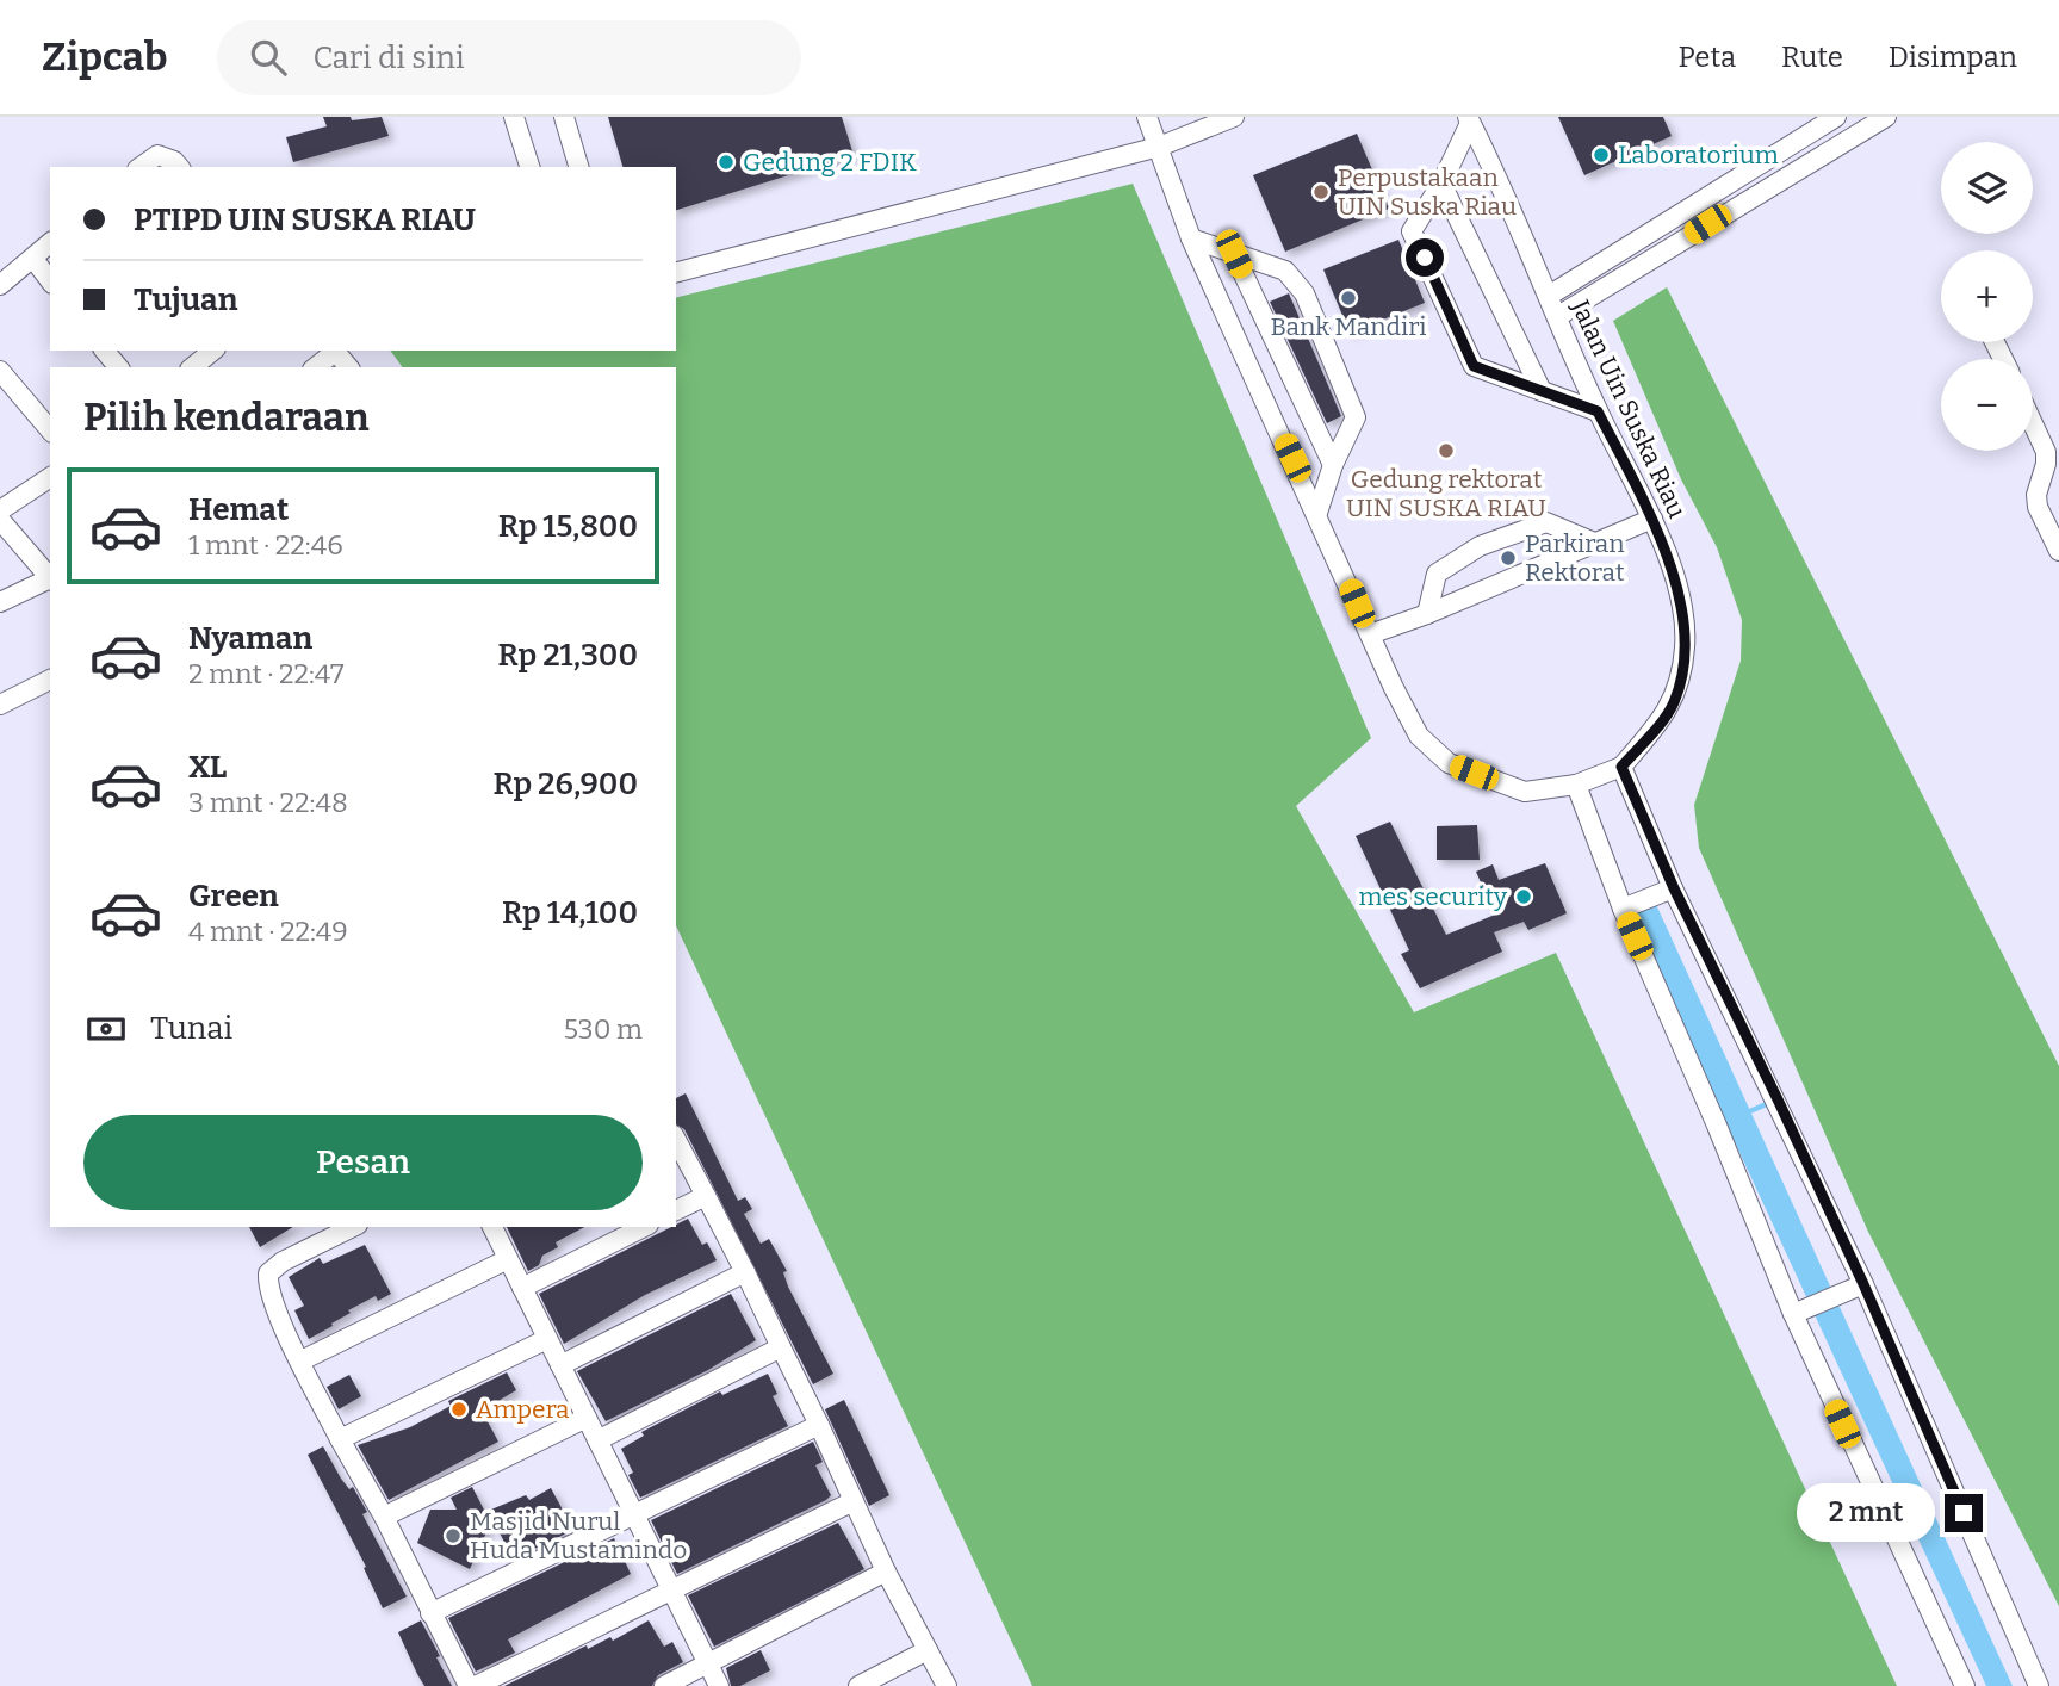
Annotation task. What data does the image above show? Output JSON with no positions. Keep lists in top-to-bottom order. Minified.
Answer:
{"streets":{"street":["Jalan Uin Suska Riau"]},"places":["Laboratorium","Gedung 2 FDIK","Perpustakaan UIN Suska Riau","Bank Mandiri","Gedung rektorat UIN SUSKA RIAU","Parkiran Rektorat","mes security","Ampera","Masjid Nurul Huda Mustamindo"],"page":{"header":"Zipcab","search":"Cari di sini","nav":["Peta","Rute","Disimpan"],"map_buttons":["+","−"],"banner":["PTIPD UIN SUSKA RIAU","Tujuan"],"heading":"Pilih kendaraan","list":[{"name":"Hemat","note":"1 mnt · 22:46","value":"Rp 15,800"},{"name":"Nyaman","note":"2 mnt · 22:47","value":"Rp 21,300"},{"name":"XL","note":"3 mnt · 22:48","value":"Rp 26,900"},{"name":"Green","note":"4 mnt · 22:49","value":"Rp 14,100"}],"pay":["Tunai","530 m"],"buttons":"Pesan","bubble":"2 mnt"}}
